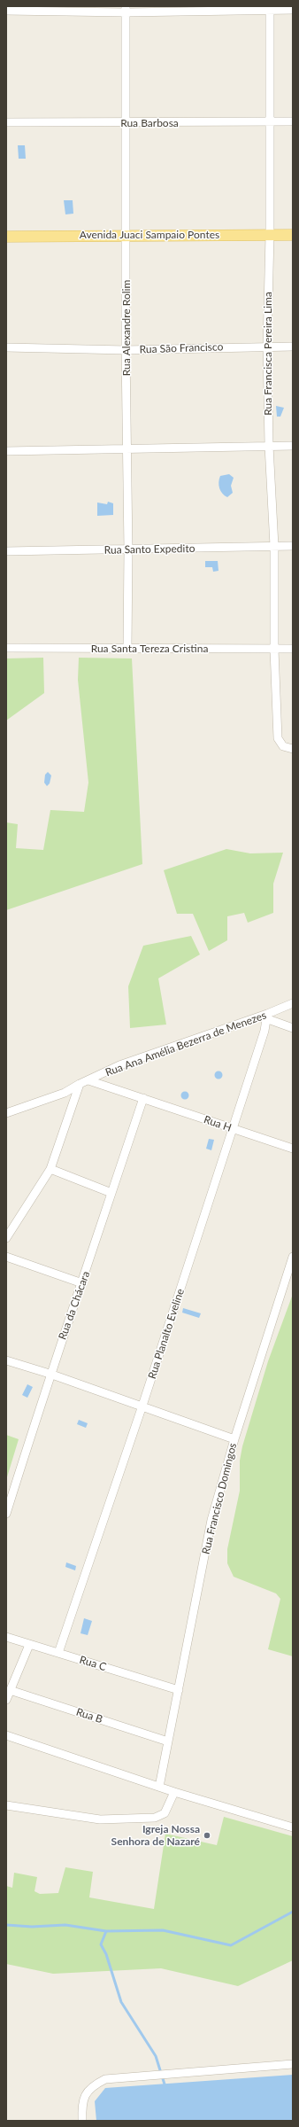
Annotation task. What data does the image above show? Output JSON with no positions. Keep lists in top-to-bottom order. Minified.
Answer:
{"streets":{"main road":["Avenida Juaci Sampaio Pontes"],"street":["Rua Barbosa","Rua Alexandre Rolim","Rua São Francisco","Rua Francisca Pereira Lima","Rua Santo Expedito","Rua Santa Tereza Cristina","Rua Ana Amélia Bezerra de Menezes","Rua H","Rua da Chácara","Rua Planalto Eveline","Rua Francisco Domingos","Rua C","Rua B"]},"crossings":[["Rua Barbosa","Rua Alexandre Rolim"],["Rua Barbosa","Rua Francisca Pereira Lima"],["Avenida Juaci Sampaio Pontes","Rua Alexandre Rolim"],["Avenida Juaci Sampaio Pontes","Rua Francisca Pereira Lima"],["Rua Alexandre Rolim","Rua São Francisco"],["Rua Alexandre Rolim","Rua Santo Expedito"],["Rua Alexandre Rolim","Rua Santa Tereza Cristina"],["Rua São Francisco","Rua Francisca Pereira Lima"],["Rua Francisca Pereira Lima","Rua Santo Expedito"],["Rua Francisca Pereira Lima","Rua Santa Tereza Cristina"],["Rua Ana Amélia Bezerra de Menezes","Rua H"],["Rua Ana Amélia Bezerra de Menezes","Rua Planalto Eveline"],["Rua H","Rua da Chácara"],["Rua H","Rua Planalto Eveline"],["Rua Planalto Eveline","Rua C"],["Rua Francisco Domingos","Rua C"],["Rua Francisco Domingos","Rua B"]],"places":["Igreja Nossa Senhora de Nazaré"]}
